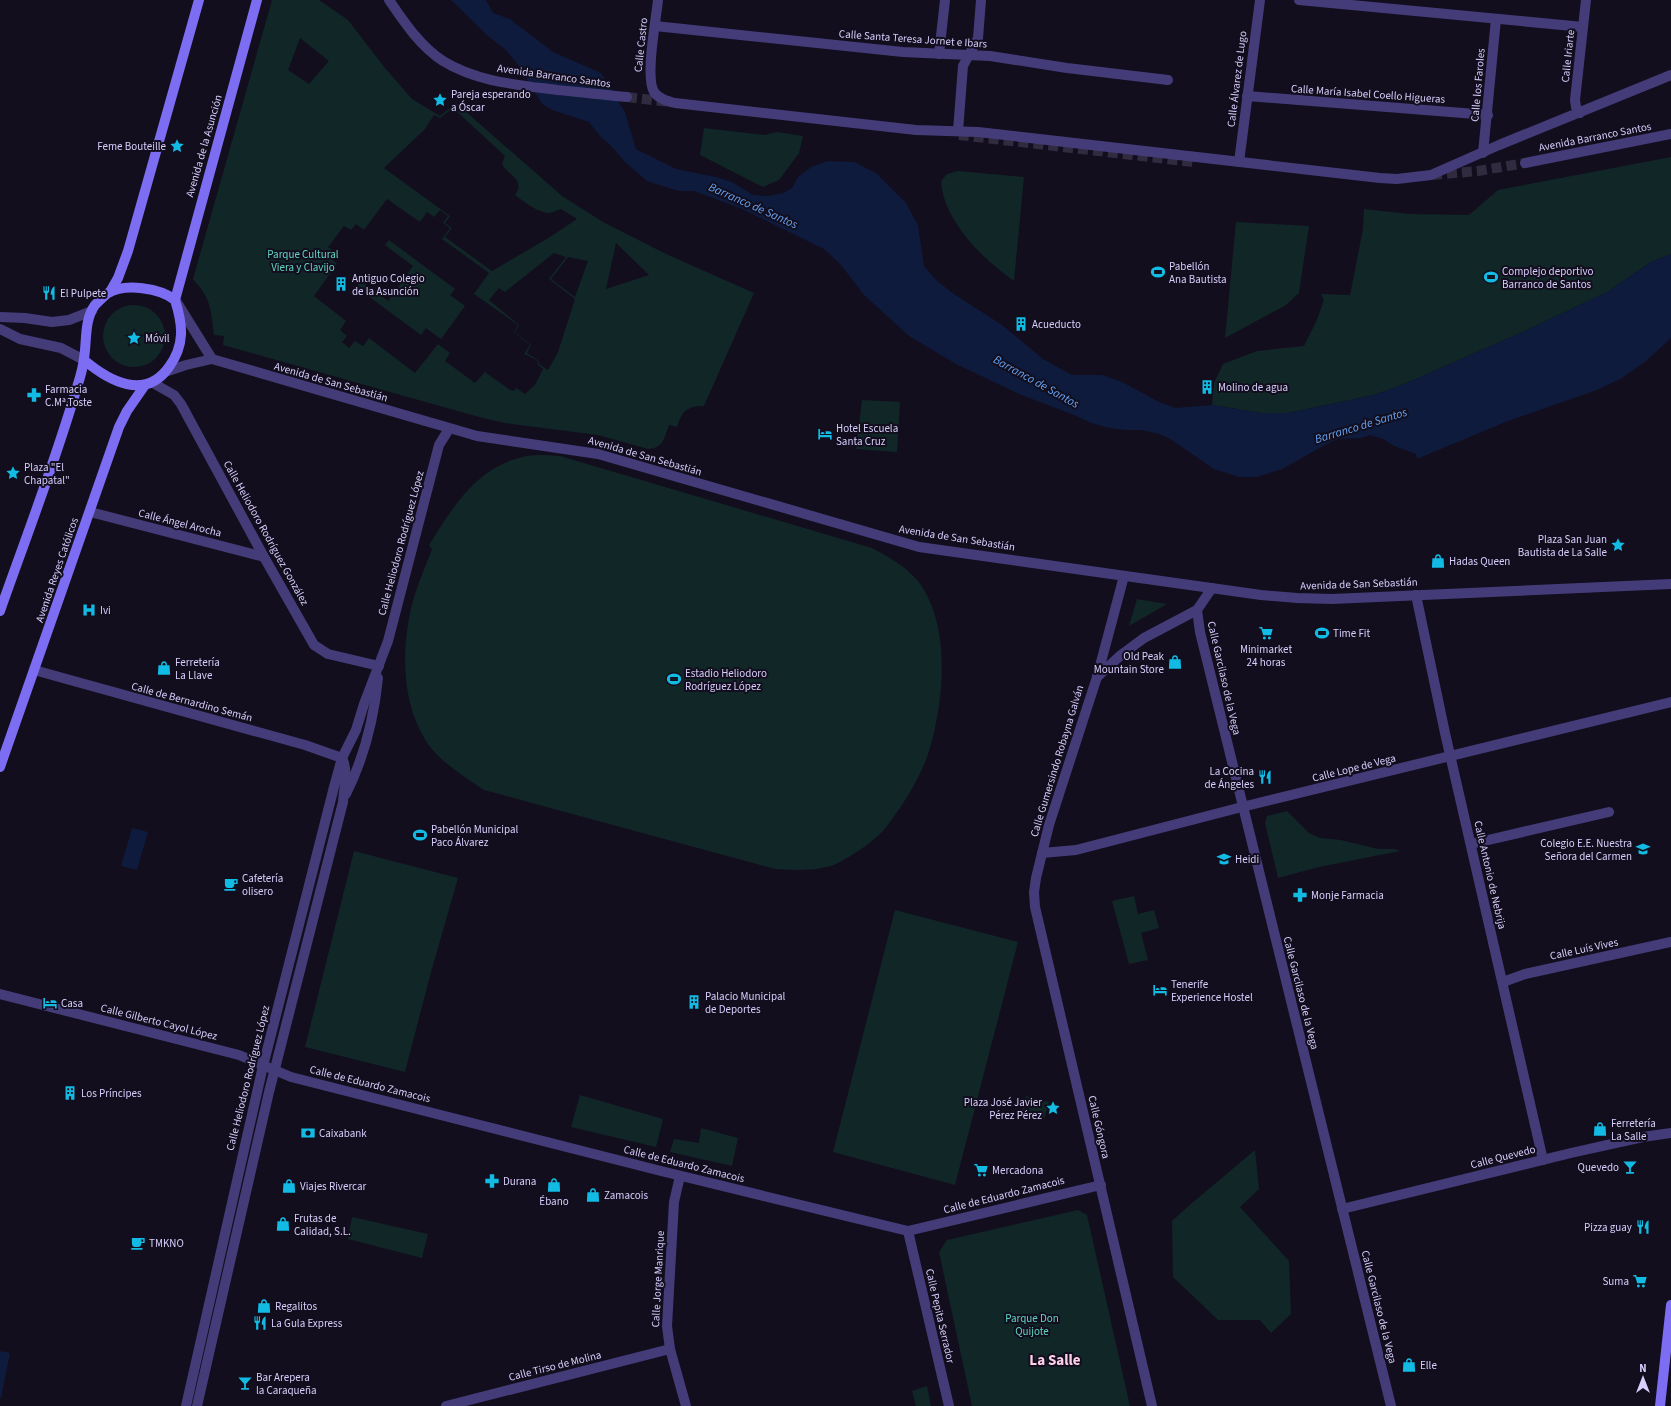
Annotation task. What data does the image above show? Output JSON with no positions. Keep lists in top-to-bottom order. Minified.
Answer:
{"streets":{"main road":["Avenida de la Asunción","Avenida Reyes Católicos"],"street":["Calle Santa Teresa Jornet e Ibars","Calle Castro","Calle Iriarte","Avenida Barranco Santos","Calle Álvarez de Lugo","Calle los Faroles","Calle María Isabel Coello Higueras","Avenida de San Sebastián","Calle Ángel Arocha","Calle Heliodoro Rodríguez González","Calle Heliodoro Rodríguez López","Calle Garcilaso de la Vega","Calle de Bernardino Semán","Calle Gumersindo Robayna Galván","Calle Lope de Vega","Calle Antonio de Nebrija","Calle Luís Vives","Calle Gilberto Cayol López","Calle de Eduardo Zamacois","Calle Góngora","Calle Quevedo","Calle Jorge Manrique","Calle Pepita Serrador","Calle Tirso de Molina"]},"crossings":[["Calle Santa Teresa Jornet e Ibars","Calle Castro"],["Calle Álvarez de Lugo","Calle María Isabel Coello Higueras"],["Calle los Faroles","Calle María Isabel Coello Higueras"],["Avenida de la Asunción","Avenida de San Sebastián"],["Avenida de la Asunción","Calle Heliodoro Rodríguez González"],["Avenida de la Asunción","Avenida Reyes Católicos"],["Avenida de San Sebastián","Calle Heliodoro Rodríguez González"],["Avenida de San Sebastián","Calle Heliodoro Rodríguez López"],["Avenida de San Sebastián","Avenida Reyes Católicos"],["Avenida de San Sebastián","Calle Garcilaso de la Vega"],["Avenida de San Sebastián","Calle Gumersindo Robayna Galván"],["Avenida de San Sebastián","Calle Antonio de Nebrija"],["Calle Ángel Arocha","Calle Heliodoro Rodríguez González"],["Calle Ángel Arocha","Avenida Reyes Católicos"],["Calle Heliodoro Rodríguez González","Calle Heliodoro Rodríguez López"],["Calle Heliodoro Rodríguez González","Avenida Reyes Católicos"],["Calle Heliodoro Rodríguez López","Calle de Bernardino Semán"],["Calle Heliodoro Rodríguez López","Calle Gilberto Cayol López"],["Calle Heliodoro Rodríguez López","Calle de Eduardo Zamacois"],["Avenida Reyes Católicos","Calle de Bernardino Semán"],["Calle Garcilaso de la Vega","Calle Gumersindo Robayna Galván"],["Calle Garcilaso de la Vega","Calle Lope de Vega"],["Calle Garcilaso de la Vega","Calle Quevedo"],["Calle Gumersindo Robayna Galván","Calle Lope de Vega"],["Calle Gumersindo Robayna Galván","Calle Góngora"],["Calle Lope de Vega","Calle Antonio de Nebrija"],["Calle Lope de Vega","Calle Góngora"],["Calle Antonio de Nebrija","Calle Luís Vives"],["Calle Antonio de Nebrija","Calle Quevedo"],["Calle Gilberto Cayol López","Calle de Eduardo Zamacois"],["Calle de Eduardo Zamacois","Calle Góngora"],["Calle de Eduardo Zamacois","Calle Jorge Manrique"],["Calle de Eduardo Zamacois","Calle Pepita Serrador"],["Calle Jorge Manrique","Calle Tirso de Molina"]],"districts":["La Salle"],"water":["Barranco de Santos"],"parks":["Parque Cultural Viera y Clavijo","Parque Don Quijote"],"places":{"place":["Pareja esperando a Óscar","Feme Bouteille","Móvil","Plaza \"El Chapatal\"","Plaza San Juan Bautista de La Salle","Plaza José Javier Pérez Pérez"],"sports":["Pabellón Ana Bautista","Complejo deportivo Barranco de Santos","Time Fit","Estadio Heliodoro Rodríguez López","Pabellón Municipal Paco Álvarez"],"building":["Antiguo Colegio de la Asunción","Acueducto","Molino de agua","Palacio Municipal de Deportes","Los Príncipes"],"restaurant":["El Pulpete","La Cocina de Ángeles","Pizza guay","La Gula Express"],"pharmacy":["Farmacia C.Mª.Toste","Monje Farmacia","Durana"],"hotel":["Hotel Escuela Santa Cruz","Tenerife Experience Hostel","Casa"],"shop":["Hadas Queen","Old Peak Mountain Store","Ferretería La Llave","Ferretería La Salle","Ébano","Viajes Rivercar","Zamacois","Frutas de Calidad, S.L.","Regalitos","Elle"],"hospital":["Ivi"],"supermarket":["Minimarket 24 horas","Mercadona","Suma"],"school or university":["Colegio E.E. Nuestra Señora del Carmen","Heidi"],"cafe":["Cafetería olisero","TMKNO"],"bank":["Caixabank"],"bar":["Quevedo","Bar Arepera la Caraqueña"]},"north":"top"}
